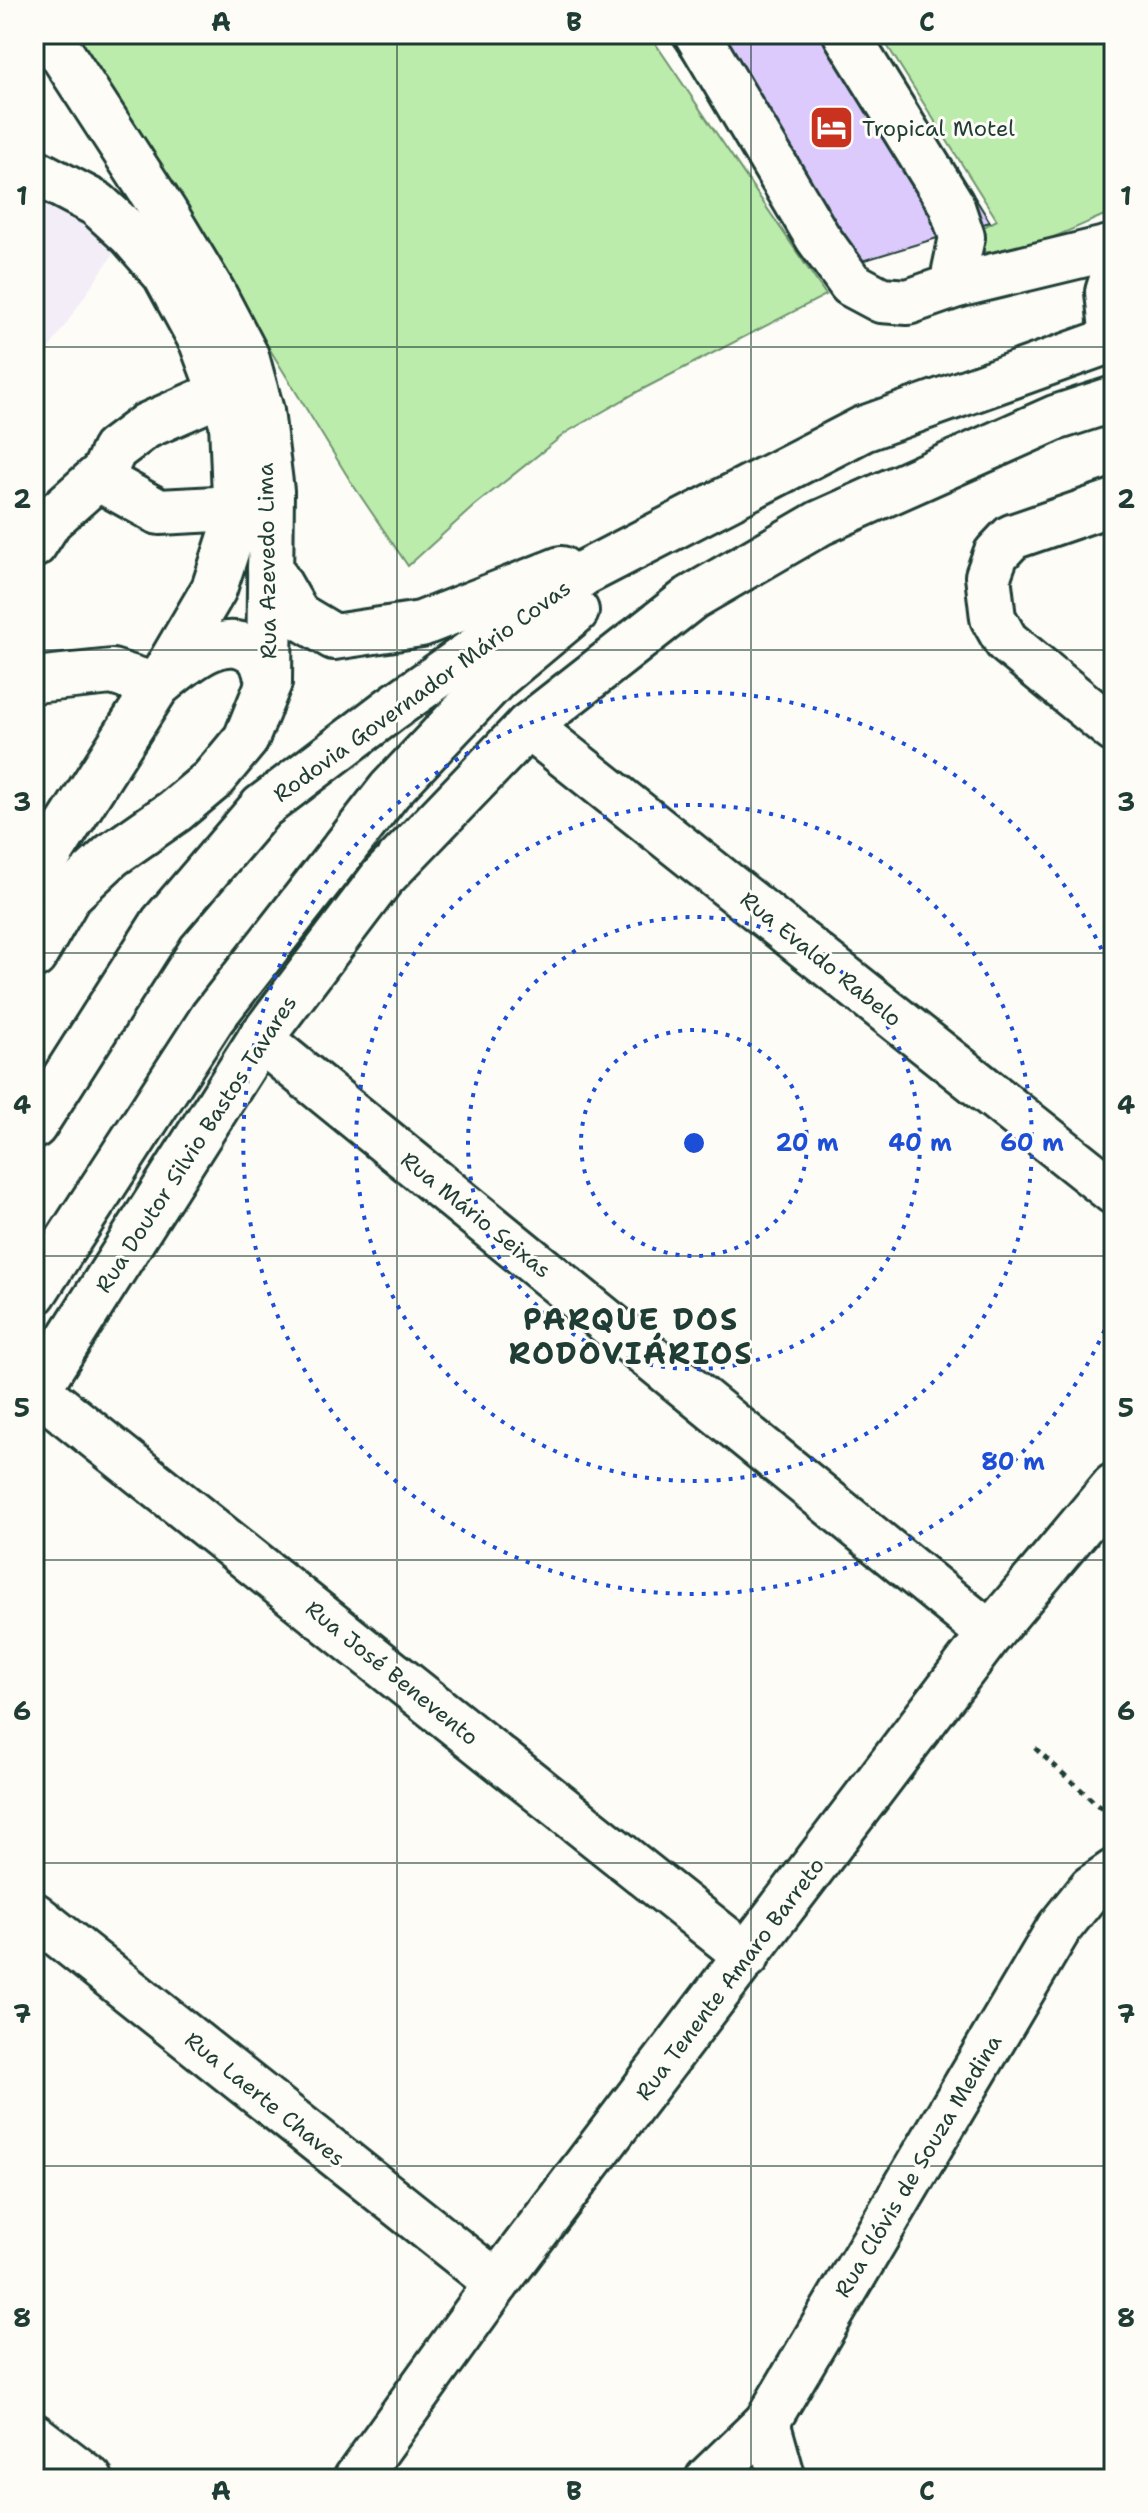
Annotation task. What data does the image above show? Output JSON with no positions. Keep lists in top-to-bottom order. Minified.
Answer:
{"streets":{"main road":["Rua Azevedo Lima","Rodovia Governador Mário Covas","Rua Evaldo Rabelo","Rua Doutor Silvio Bastos Tavares","Rua Mário Seixas","Rua José Benevento","Rua Tenente Amaro Barreto","Rua Laerte Chaves","Rua Clóvis de Souza Medina"]},"crossings":[["Rua Evaldo Rabelo","Rua Doutor Silvio Bastos Tavares"],["Rua Doutor Silvio Bastos Tavares","Rua Mário Seixas"],["Rua Doutor Silvio Bastos Tavares","Rua José Benevento"],["Rua Mário Seixas","Rua Tenente Amaro Barreto"],["Rua José Benevento","Rua Tenente Amaro Barreto"],["Rua Tenente Amaro Barreto","Rua Laerte Chaves"]],"districts":["PARQUE DOS RODOVIÁRIOS"],"places":{"hotel":["Tropical Motel"]},"grid":{"columns":["A","B","C"],"rows":["1","2","3","4","5","6","7","8"]},"rings":["20 m","40 m","60 m","80 m"]}
